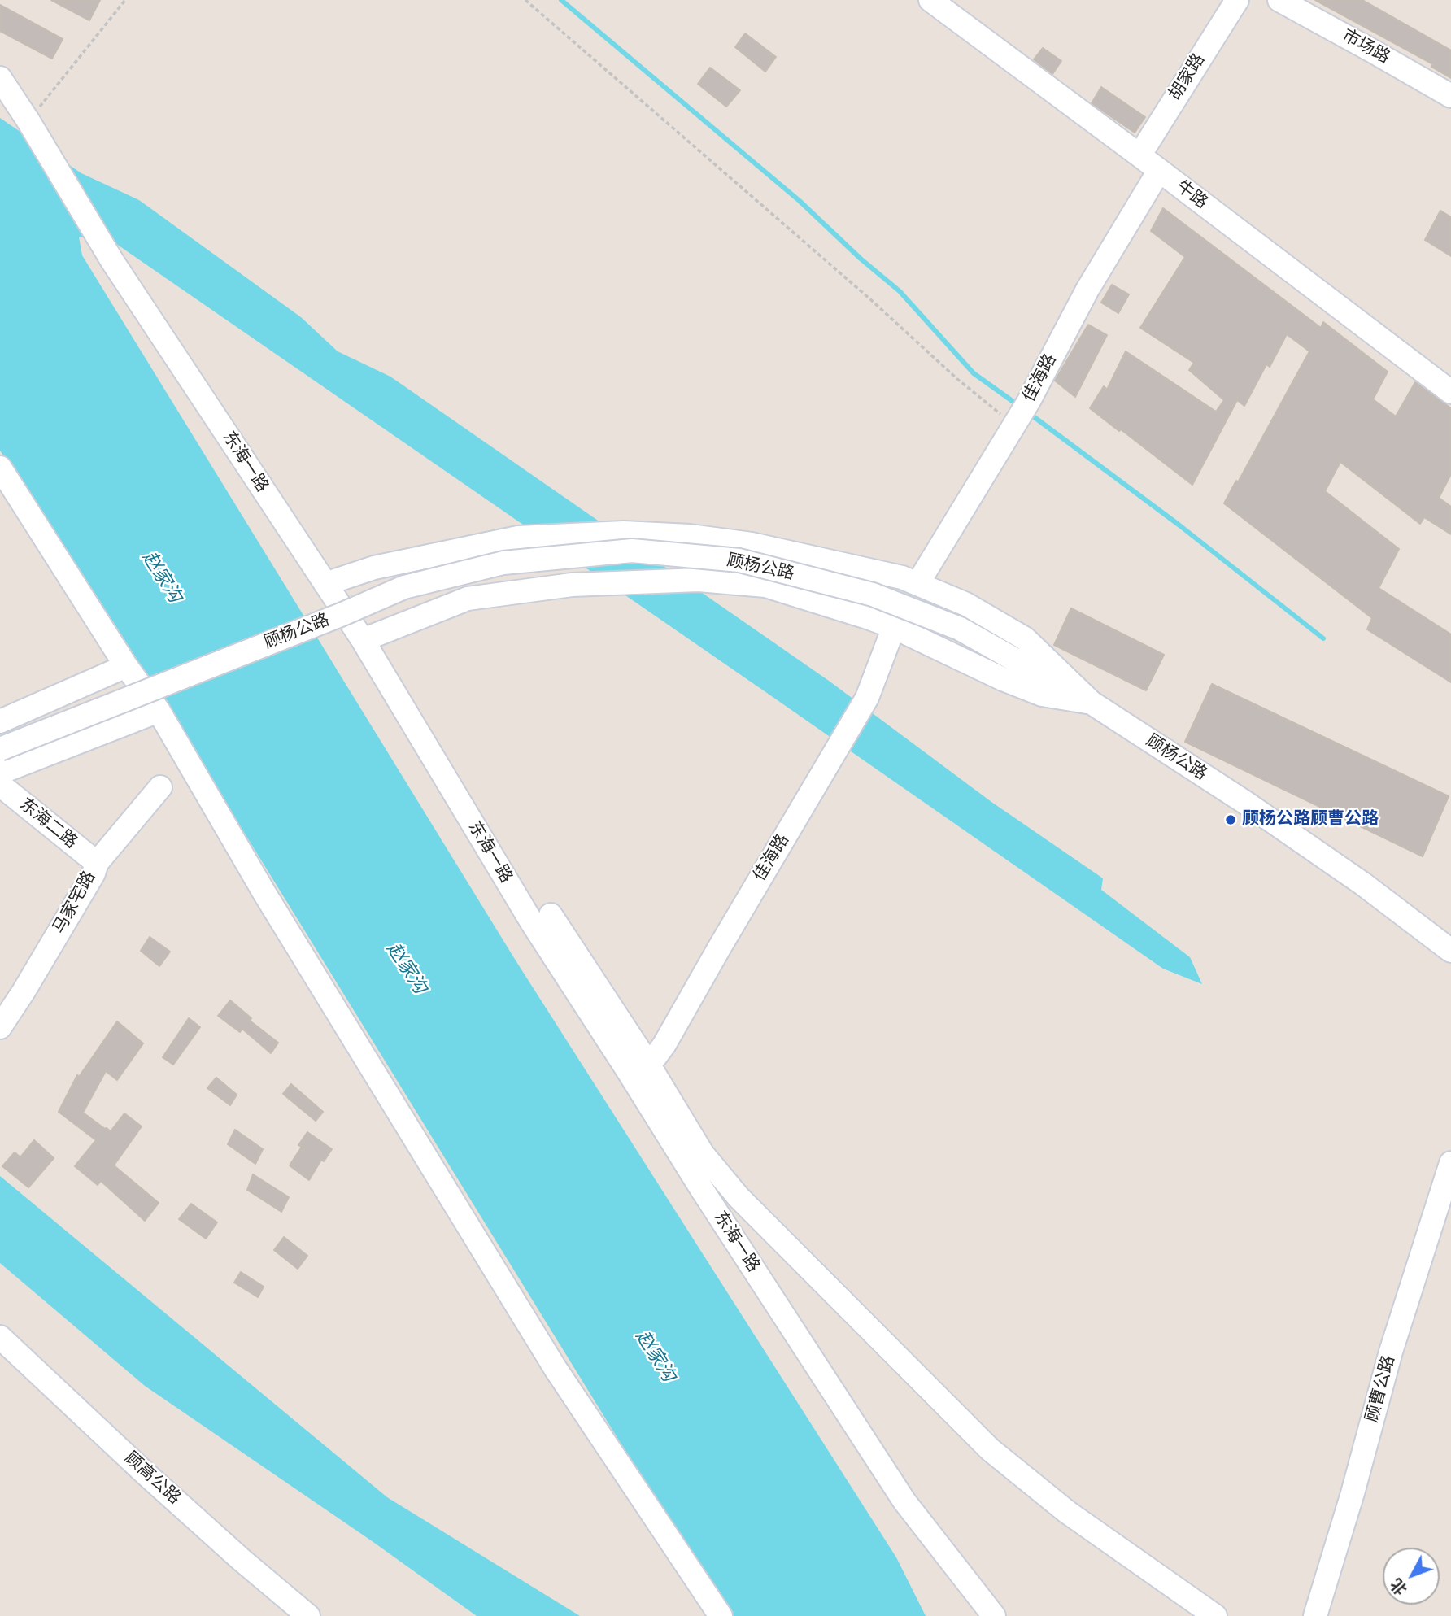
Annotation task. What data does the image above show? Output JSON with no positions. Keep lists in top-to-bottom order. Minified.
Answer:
{"streets":{"street":["市场路","胡家路","牛路","佳海路","东海一路","顾杨公路","东海二路","马家宅路","顾曹公路","顾高公路"]},"crossings":[["胡家路","牛路"],["牛路","佳海路"],["佳海路","东海一路"],["东海二路","马家宅路"]],"water":["赵家沟"],"places":["顾杨公路顾曹公路"],"north":"bottom left"}
